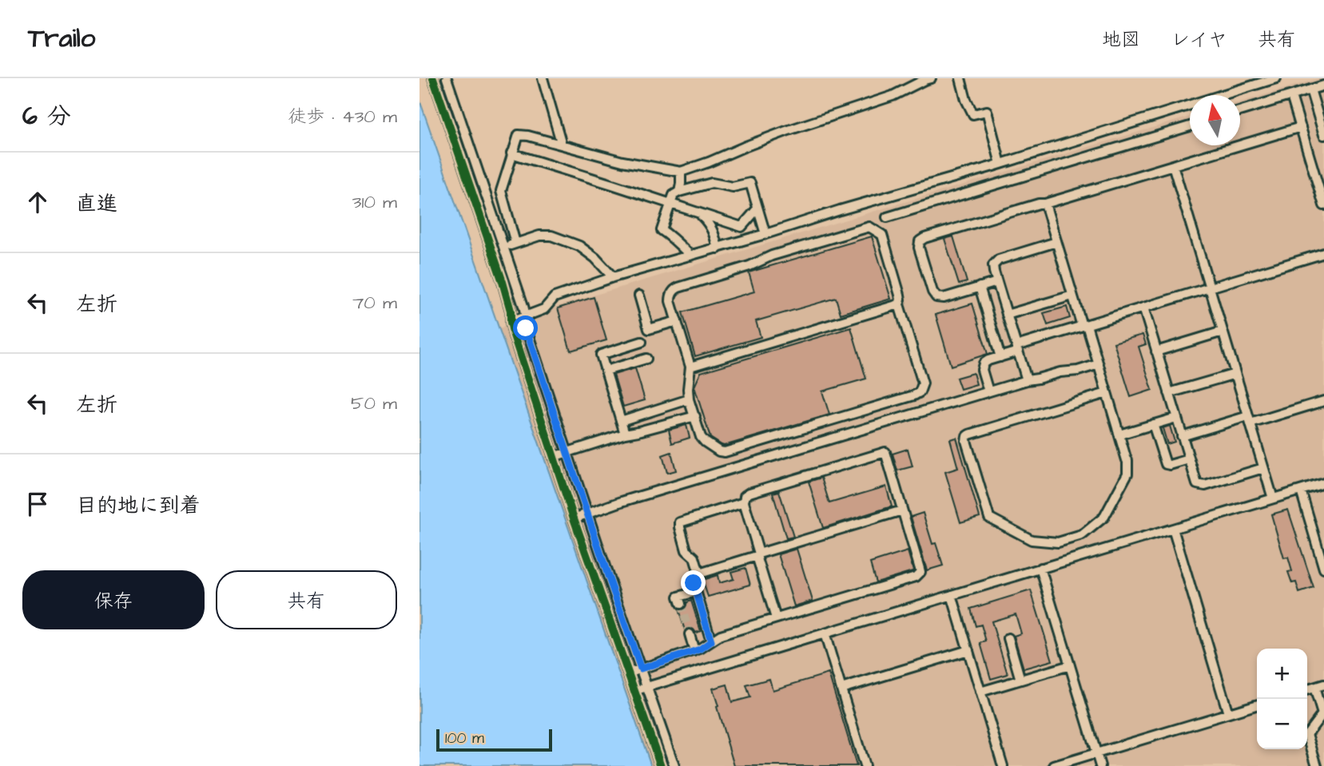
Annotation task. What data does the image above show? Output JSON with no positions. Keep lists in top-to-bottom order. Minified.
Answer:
{"scale_bar":"100 m","north":"top","page":{"header":"Trailo","nav":["地図","レイヤ","共有"],"heading":["6 分","徒歩 · 430 m"],"list":[["直進","310 m"],["左折","70 m"],["左折","50 m"],"目的地に到着"],"buttons":["保存","共有"],"map_buttons":["+","−"],"scale":"100 m"}}
